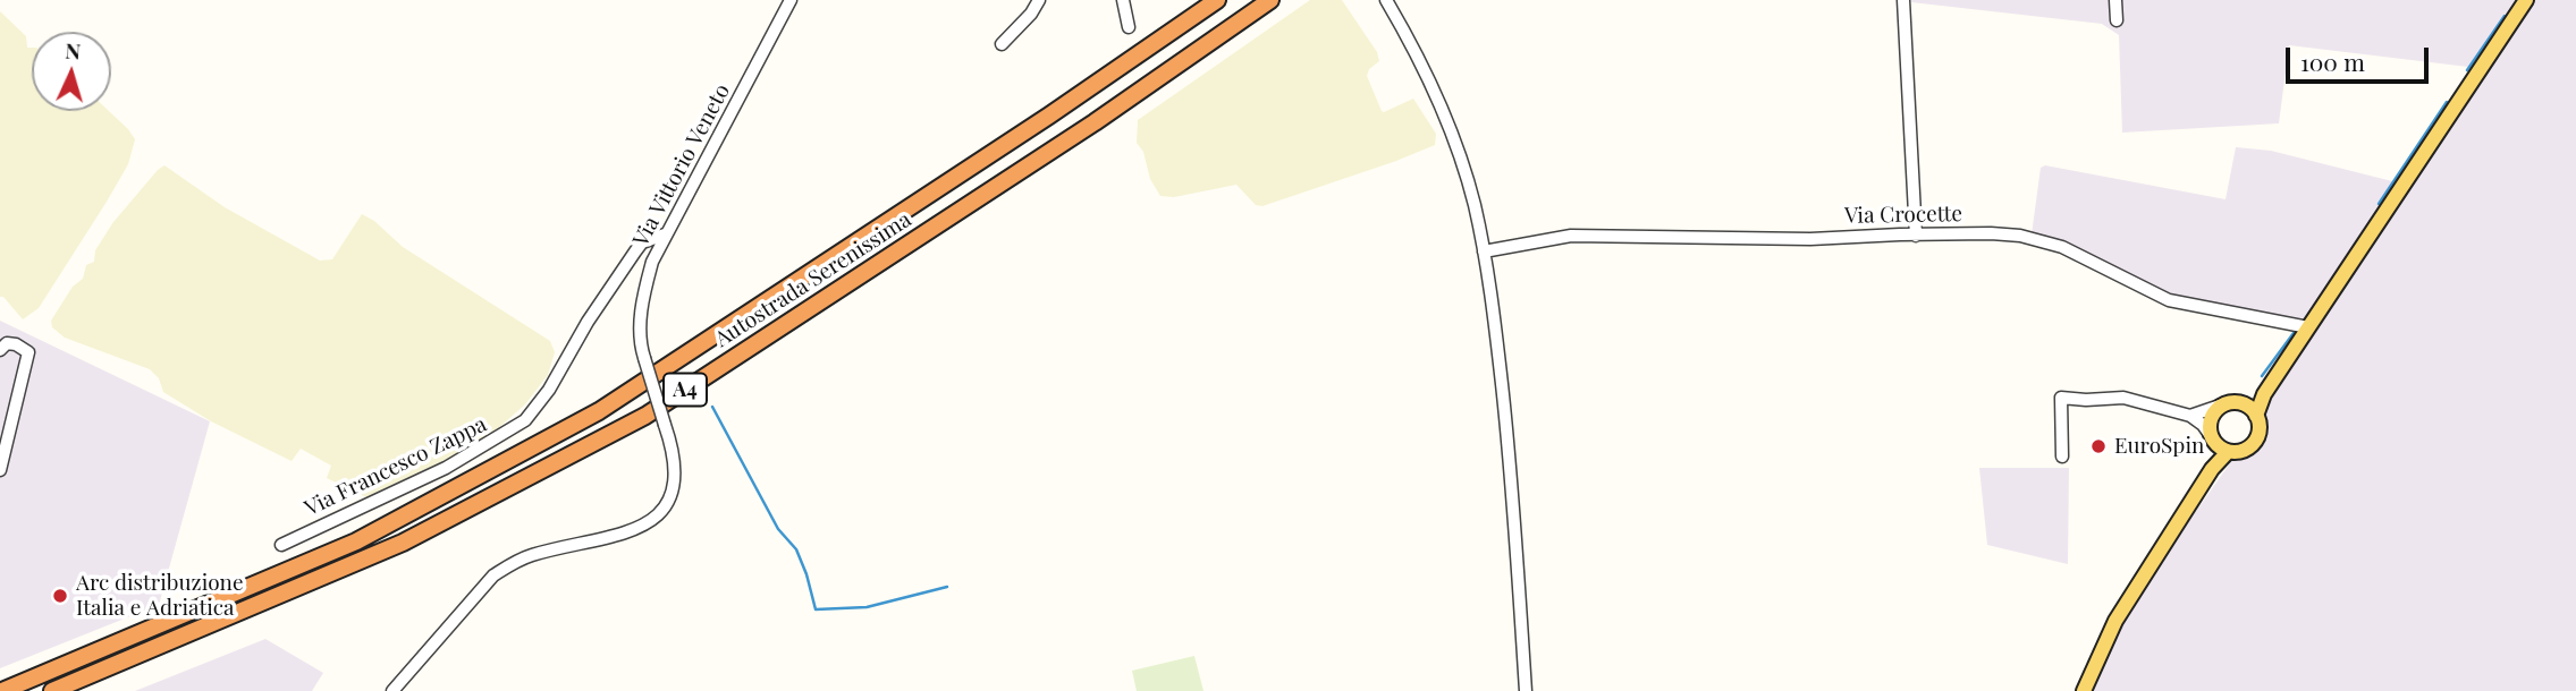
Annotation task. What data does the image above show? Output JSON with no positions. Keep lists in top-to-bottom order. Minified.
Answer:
{"streets":{"highway":["Autostrada Serenissima","A4"],"street":["Via Vittorio Veneto","Via Crocette","Via Francesco Zappa"]},"crossings":[["Via Vittorio Veneto","Via Francesco Zappa"]],"places":["EuroSpin","Arc distribuzione Italia e Adriatica"],"scale_bar":"100 m","north":"top"}
